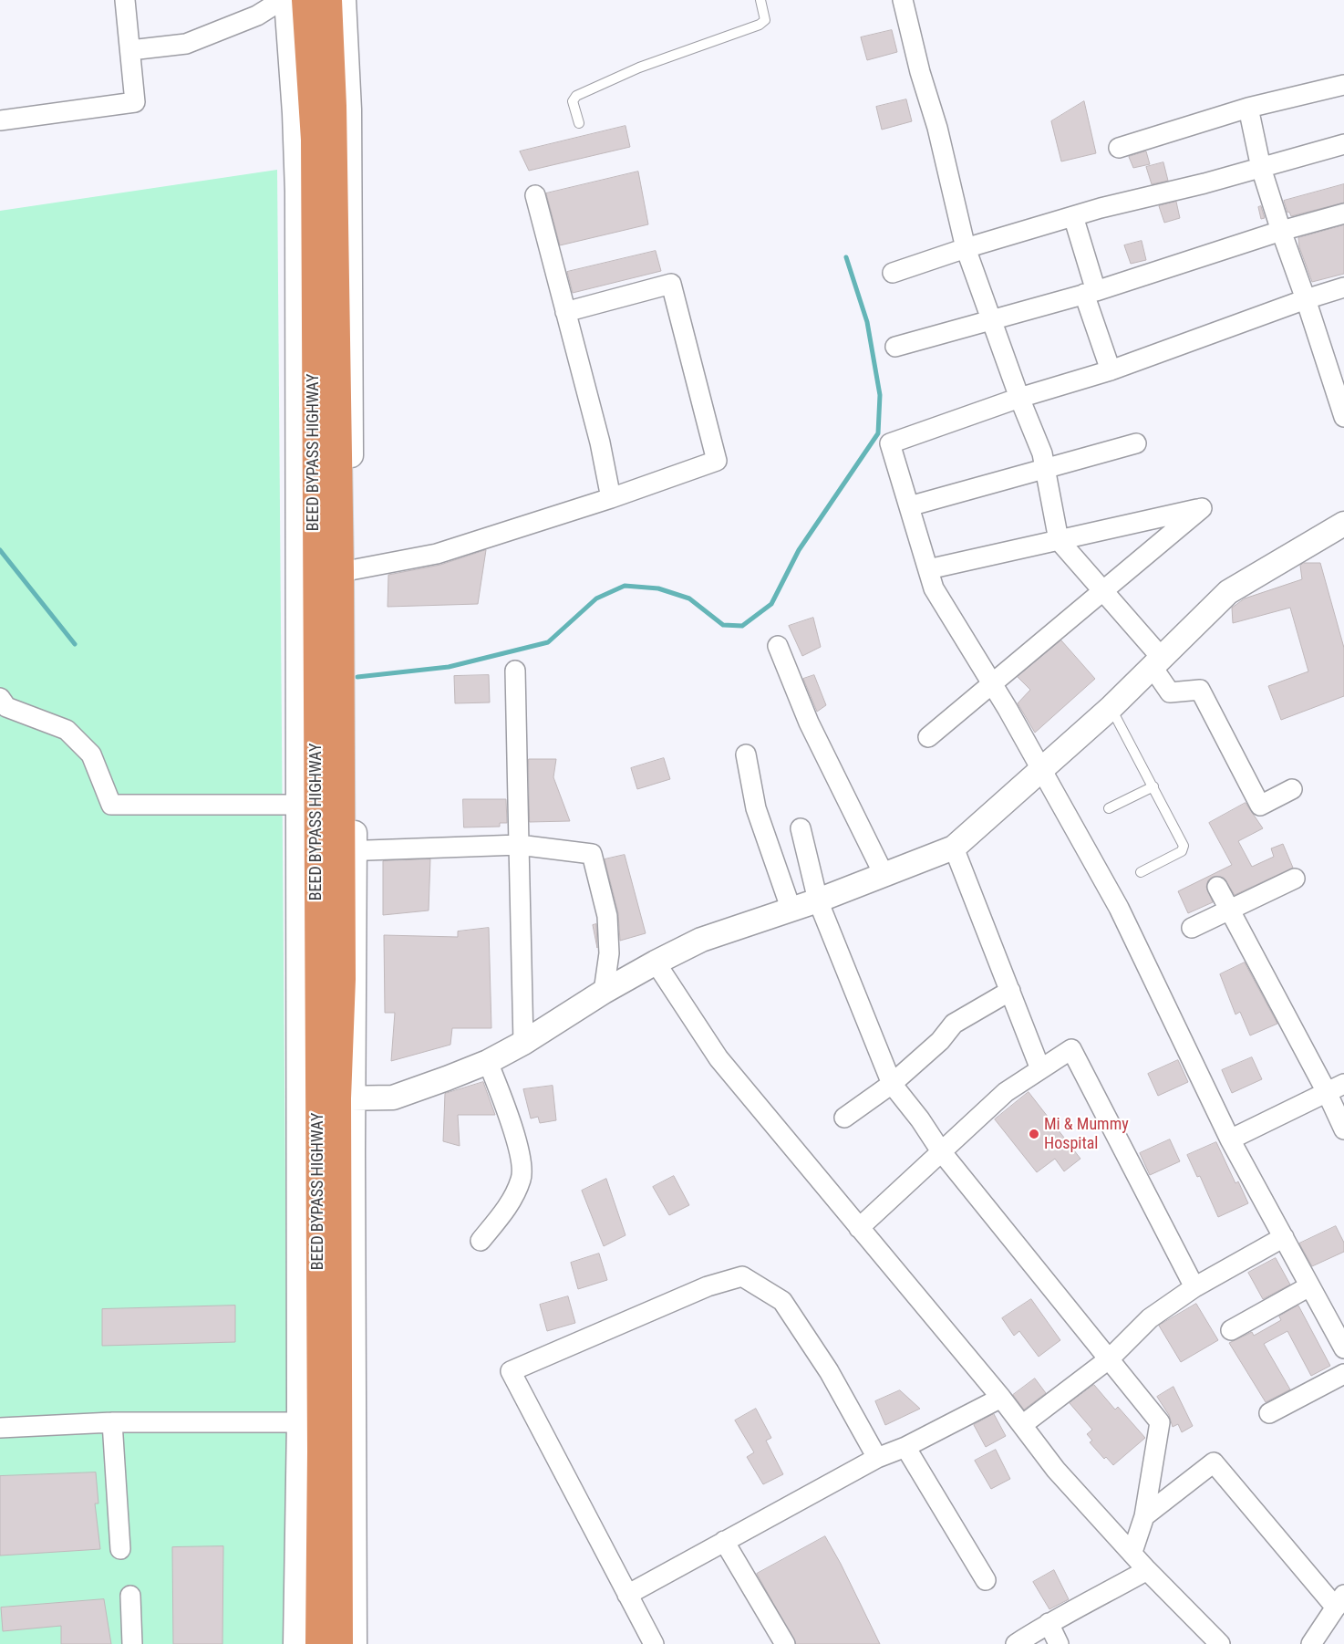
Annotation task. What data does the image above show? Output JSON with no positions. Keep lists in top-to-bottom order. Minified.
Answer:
{"streets":{"highway":["BEED BYPASS HIGHWAY"]},"places":["Mi & Mummy Hospital"]}
